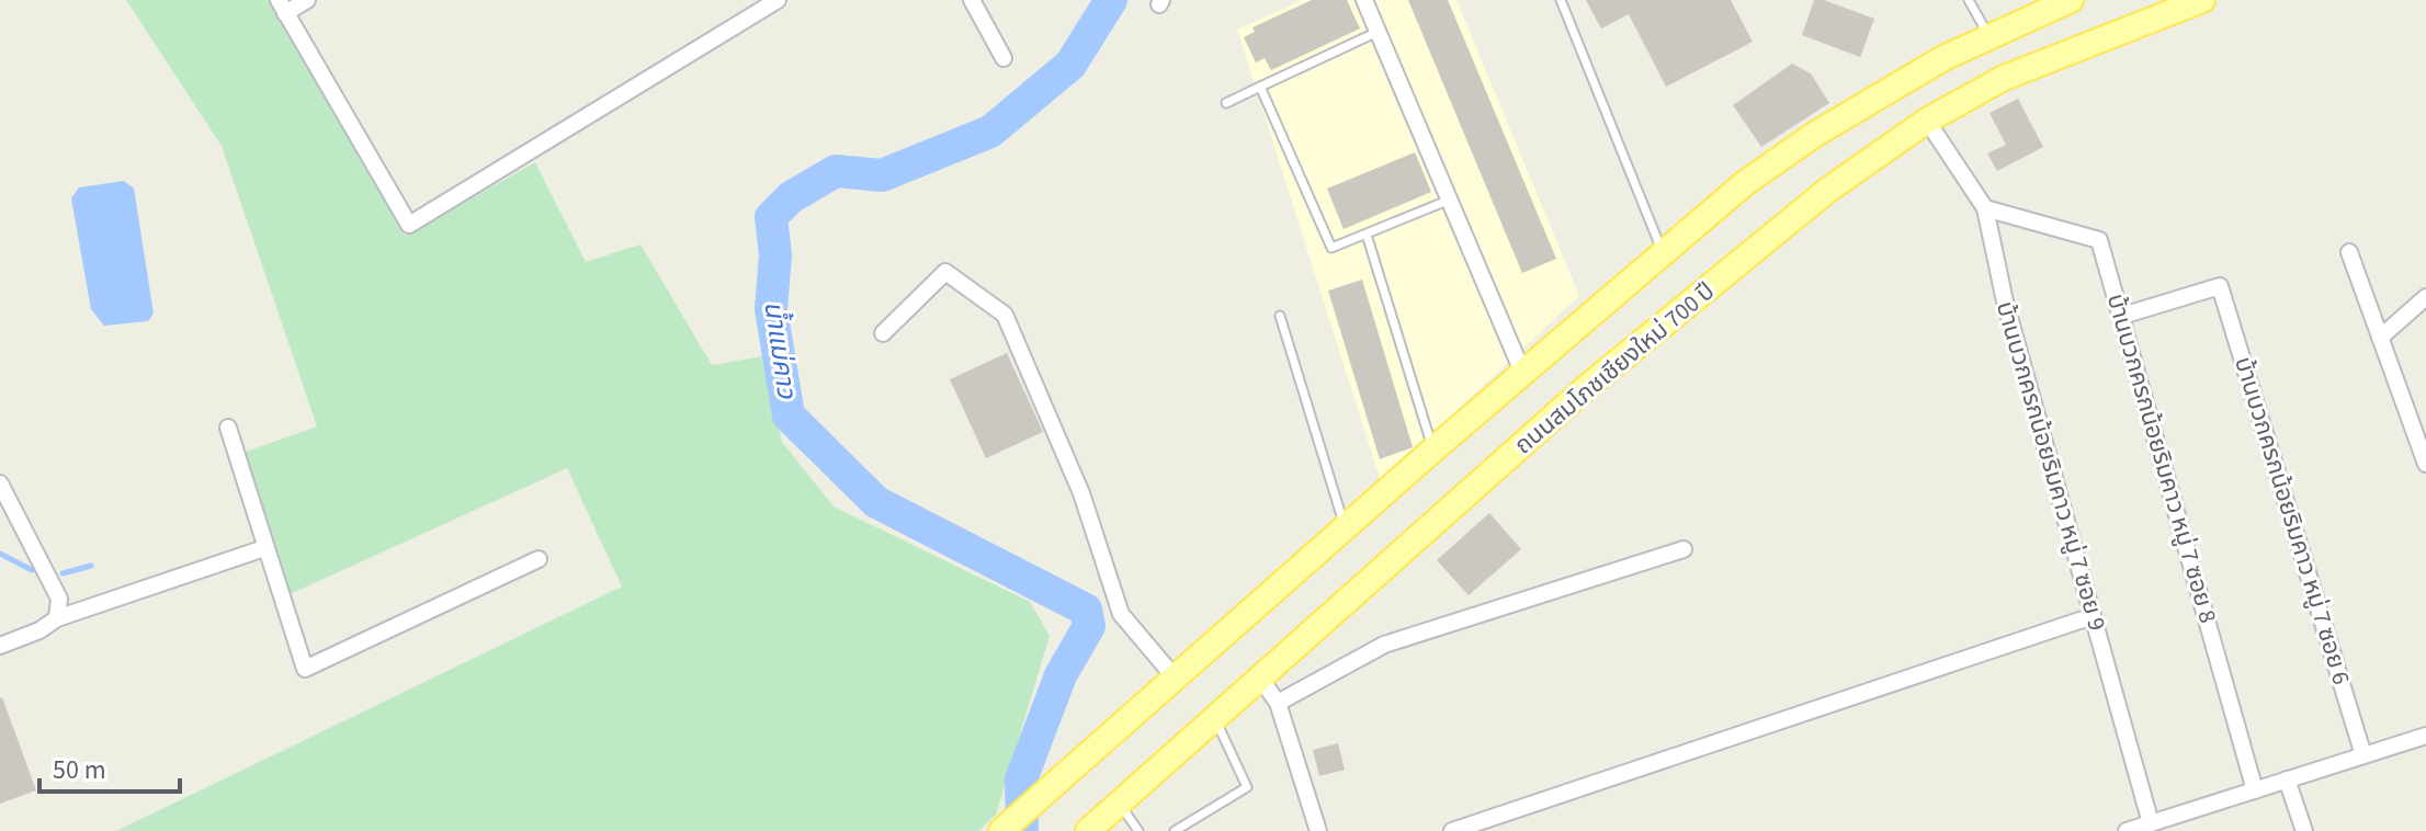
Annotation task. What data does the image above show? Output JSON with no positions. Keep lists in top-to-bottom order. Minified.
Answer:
{"streets":{"main road":["ถนนสมโภชเชียงใหม่ 700 ปี"],"street":["บ้านบวกครกน้อยริมคาว หมู่ 7 ซอย 8","บ้านบวกครกน้อยริมคาว หมู่ 7 ซอย 9","บ้านบวกครกน้อยริมคาว หมู่ 7 ซอย 6"]},"crossings":[["ถนนสมโภชเชียงใหม่ 700 ปี","บ้านบวกครกน้อยริมคาว หมู่ 7 ซอย 9"],["บ้านบวกครกน้อยริมคาว หมู่ 7 ซอย 8","บ้านบวกครกน้อยริมคาว หมู่ 7 ซอย 9"],["บ้านบวกครกน้อยริมคาว หมู่ 7 ซอย 8","บ้านบวกครกน้อยริมคาว หมู่ 7 ซอย 6"]],"water":["น้ำแม่คาว"],"scale_bar":"50 m"}
